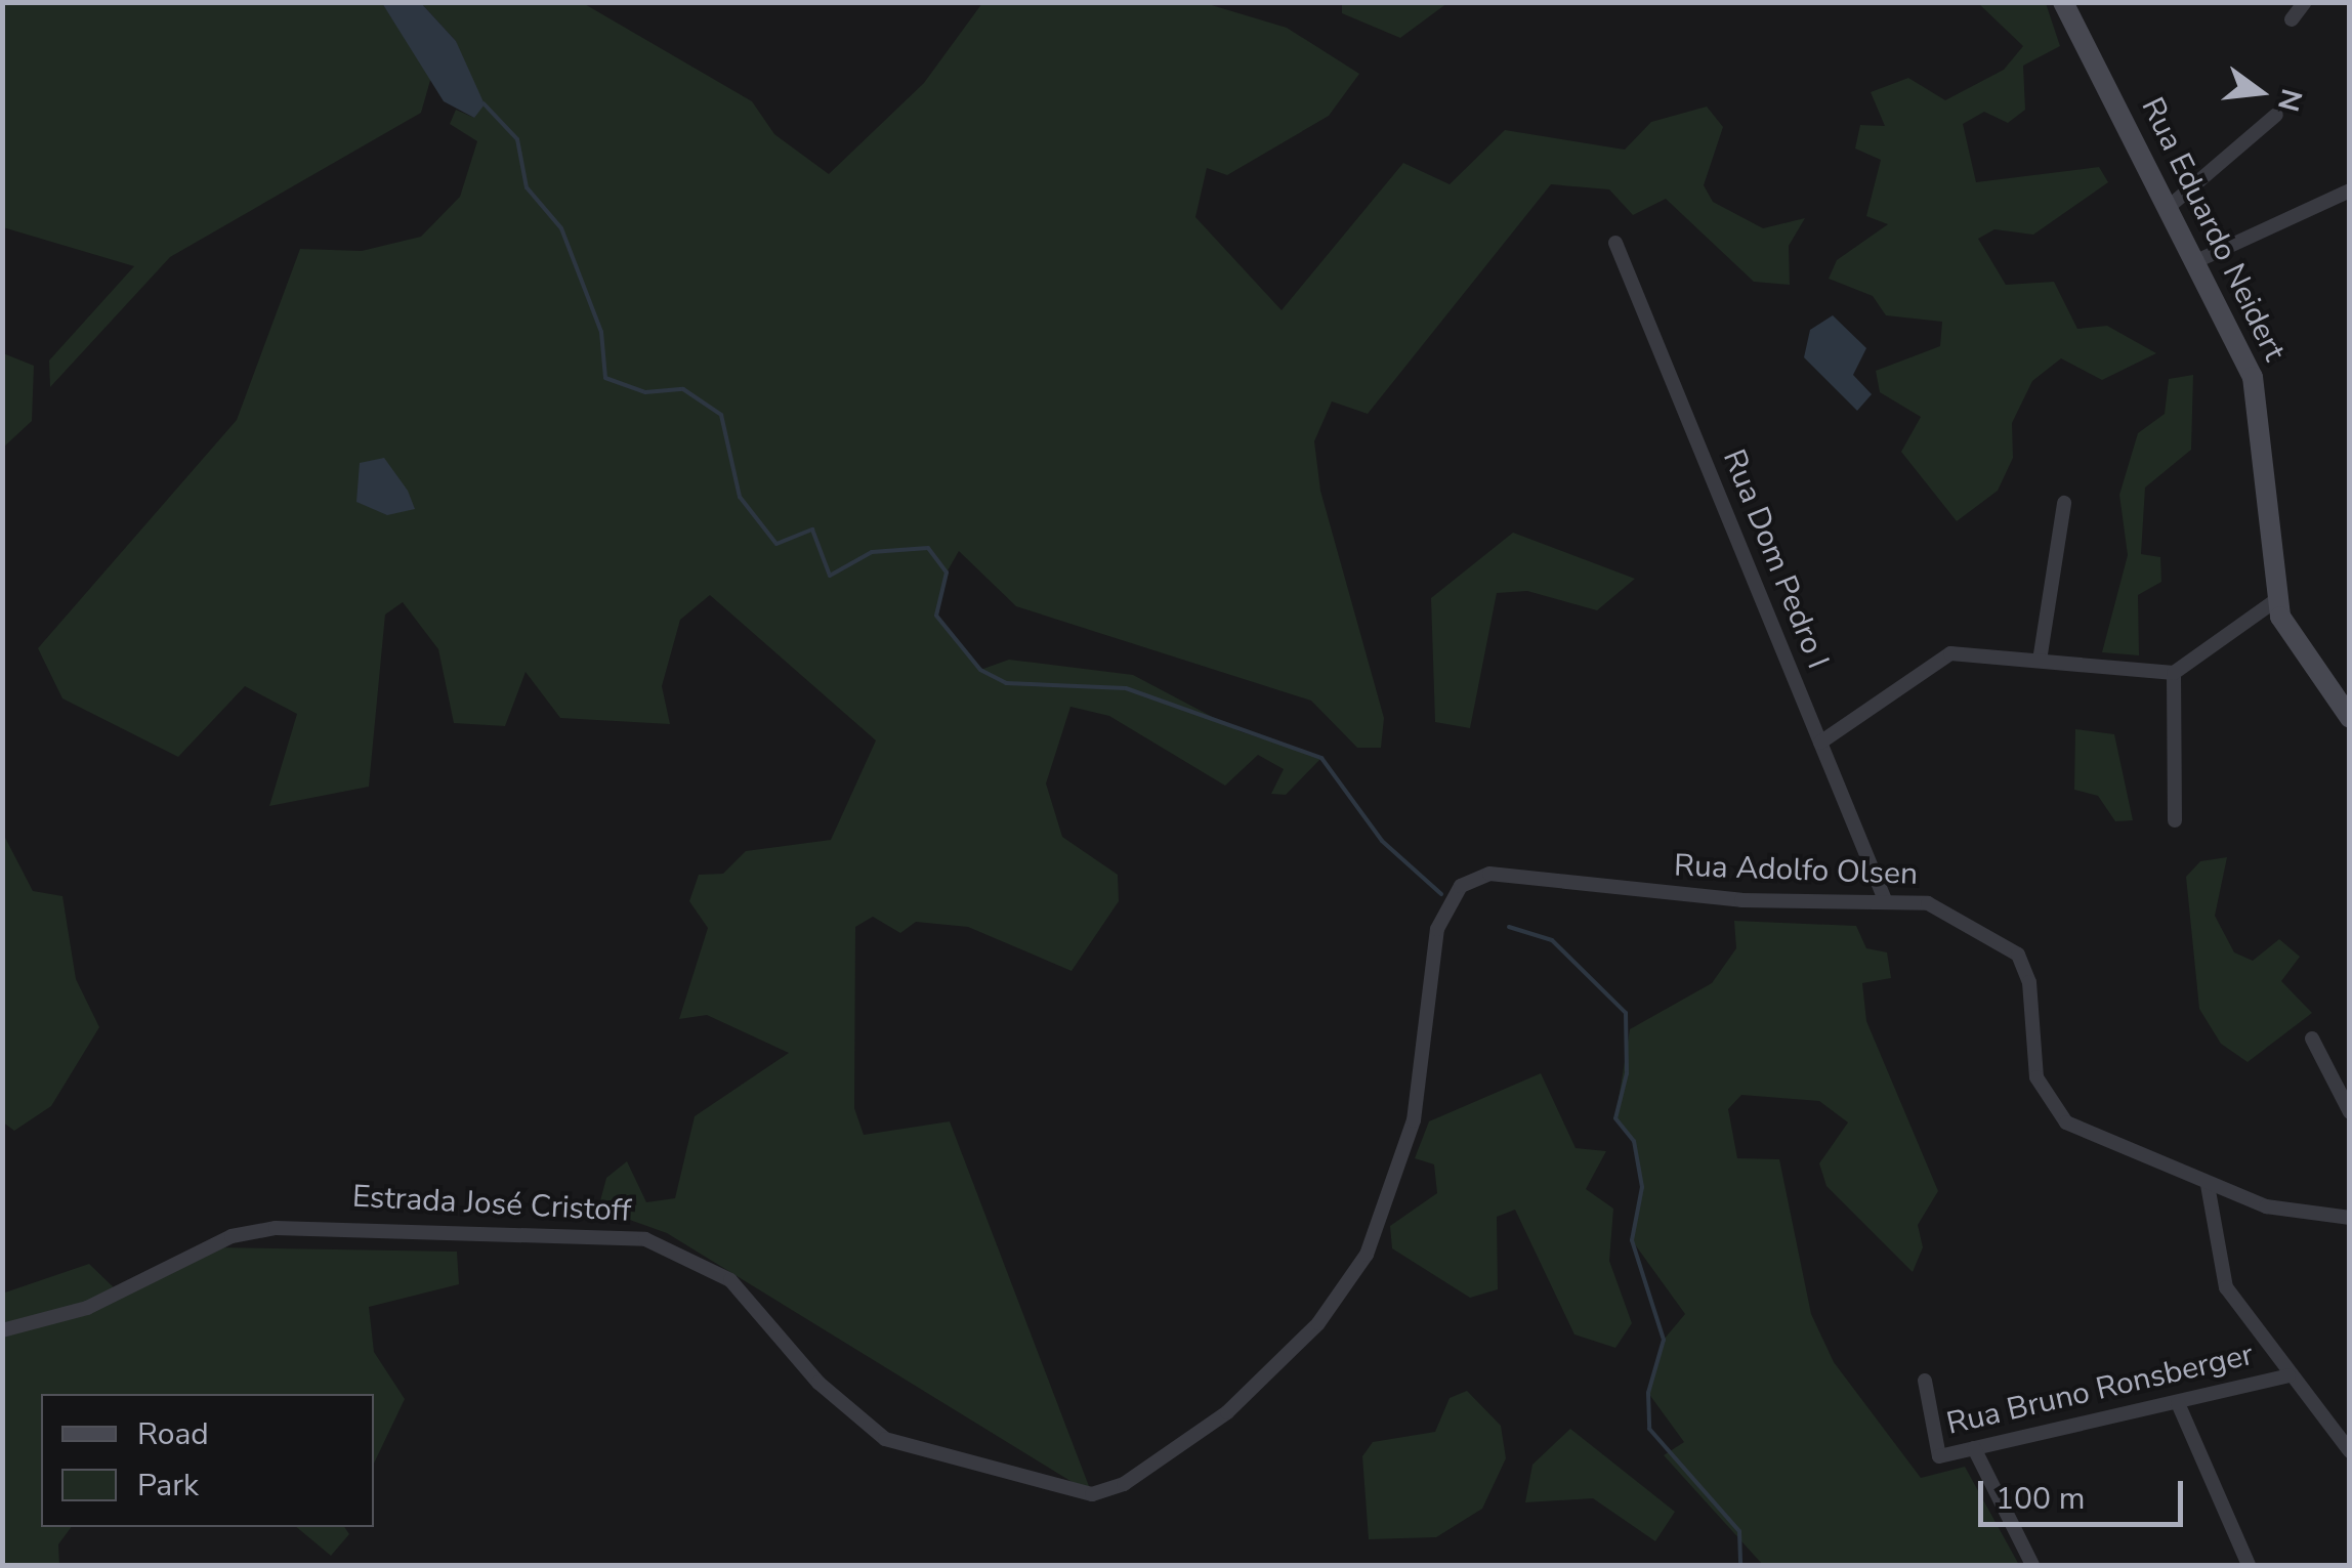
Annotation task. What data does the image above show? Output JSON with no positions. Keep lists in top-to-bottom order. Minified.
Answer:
{"streets":{"main road":["Rua Eduardo Neidert"],"street":["Rua Dom Pedro I","Rua Adolfo Olsen","Estrada José Cristoff","Rua Bruno Ronsberger"]},"crossings":[["Rua Dom Pedro I","Rua Adolfo Olsen"],["Rua Adolfo Olsen","Estrada José Cristoff"]],"legend":["Road","Park"],"scale_bar":"100 m","north":"right"}
